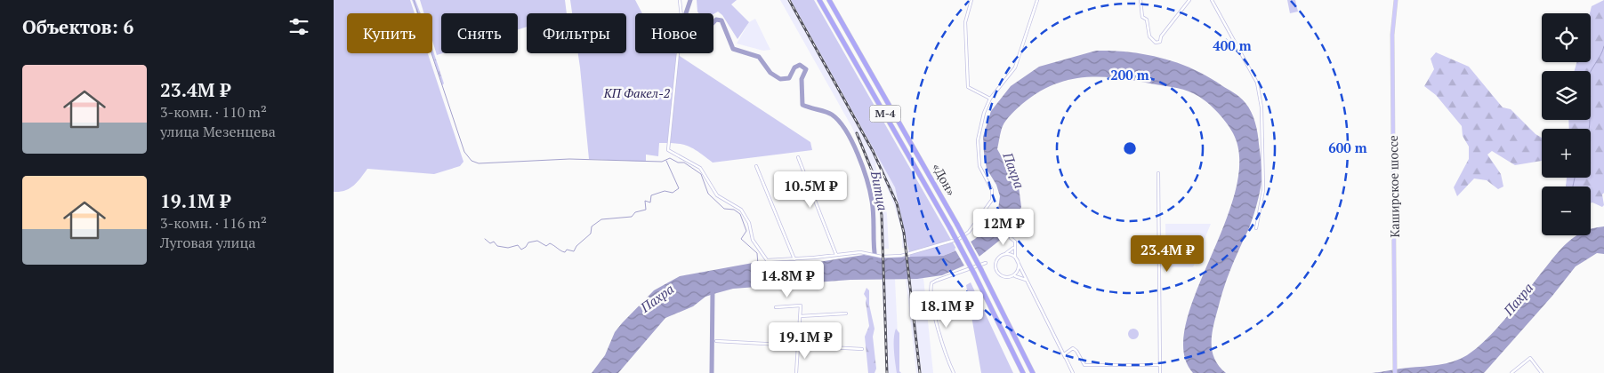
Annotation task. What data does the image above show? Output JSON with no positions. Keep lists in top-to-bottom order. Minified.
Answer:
{"streets":{"highway":["М-4","«Дон»"],"main road":["Каширское шоссе"]},"water":["Пахра","Битца"],"parks":["КП Факел-2"],"page":{"heading":"Объектов: 6","map_buttons":["+","−"],"chip":["Купить","Снять","Фильтры","Новое"],"list":[{"name":"23.4M ₽","note":"3-комн. · 110 m² · улица Мезенцева"},{"name":"19.1M ₽","note":"3-комн. · 116 m² · Луговая улица"}],"price":["10.5M ₽","12M ₽","23.4M ₽","14.8M ₽","18.1M ₽","19.1M ₽"]},"rings":["400 m","200 m","600 m"]}
